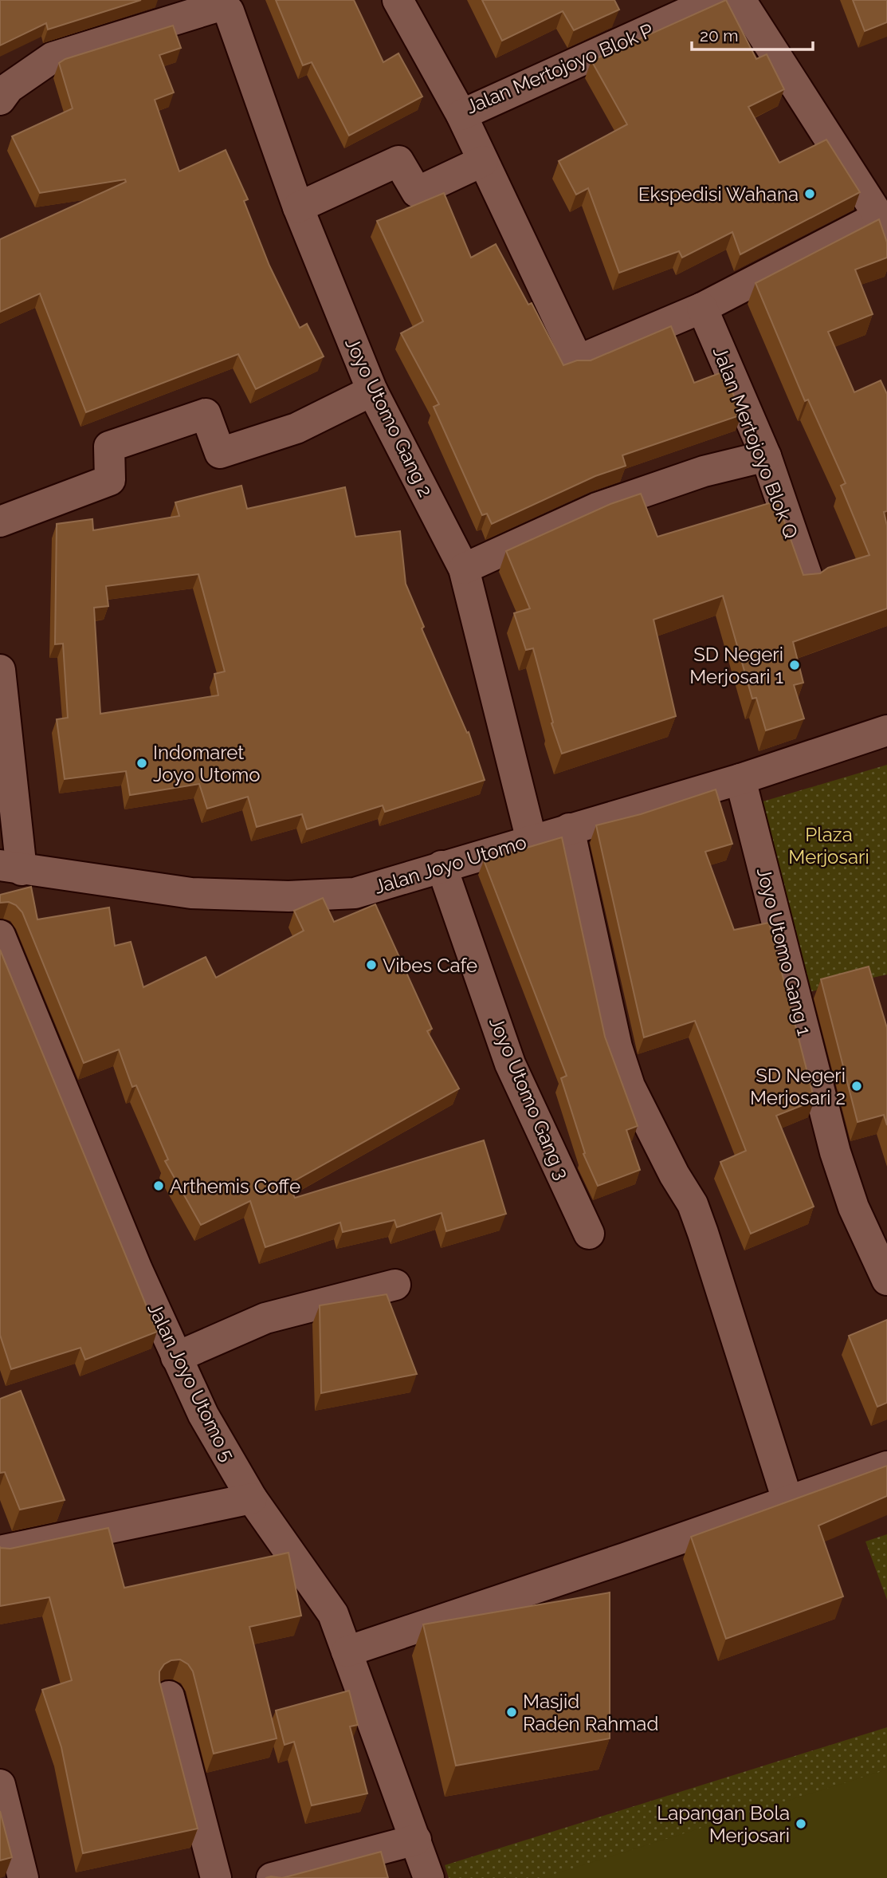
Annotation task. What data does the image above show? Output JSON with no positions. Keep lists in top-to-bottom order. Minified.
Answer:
{"streets":{"street":["Jalan Mertojoyo Blok P","Joyo Utomo Gang 2","Jalan Mertojoyo Blok Q","Jalan Joyo Utomo","Joyo Utomo Gang 1","Joyo Utomo Gang 3","Jalan Joyo Utomo 5"]},"crossings":[["Joyo Utomo Gang 2","Jalan Joyo Utomo"],["Jalan Joyo Utomo","Joyo Utomo Gang 1"],["Jalan Joyo Utomo","Joyo Utomo Gang 3"]],"parks":["Plaza Merjosari"],"places":["Ekspedisi Wahana","SD Negeri Merjosari 1","Indomaret Joyo Utomo","Vibes Cafe","SD Negeri Merjosari 2","Arthemis Coffe","Masjid Raden Rahmad","Lapangan Bola Merjosari"],"scale_bar":"20 m"}
